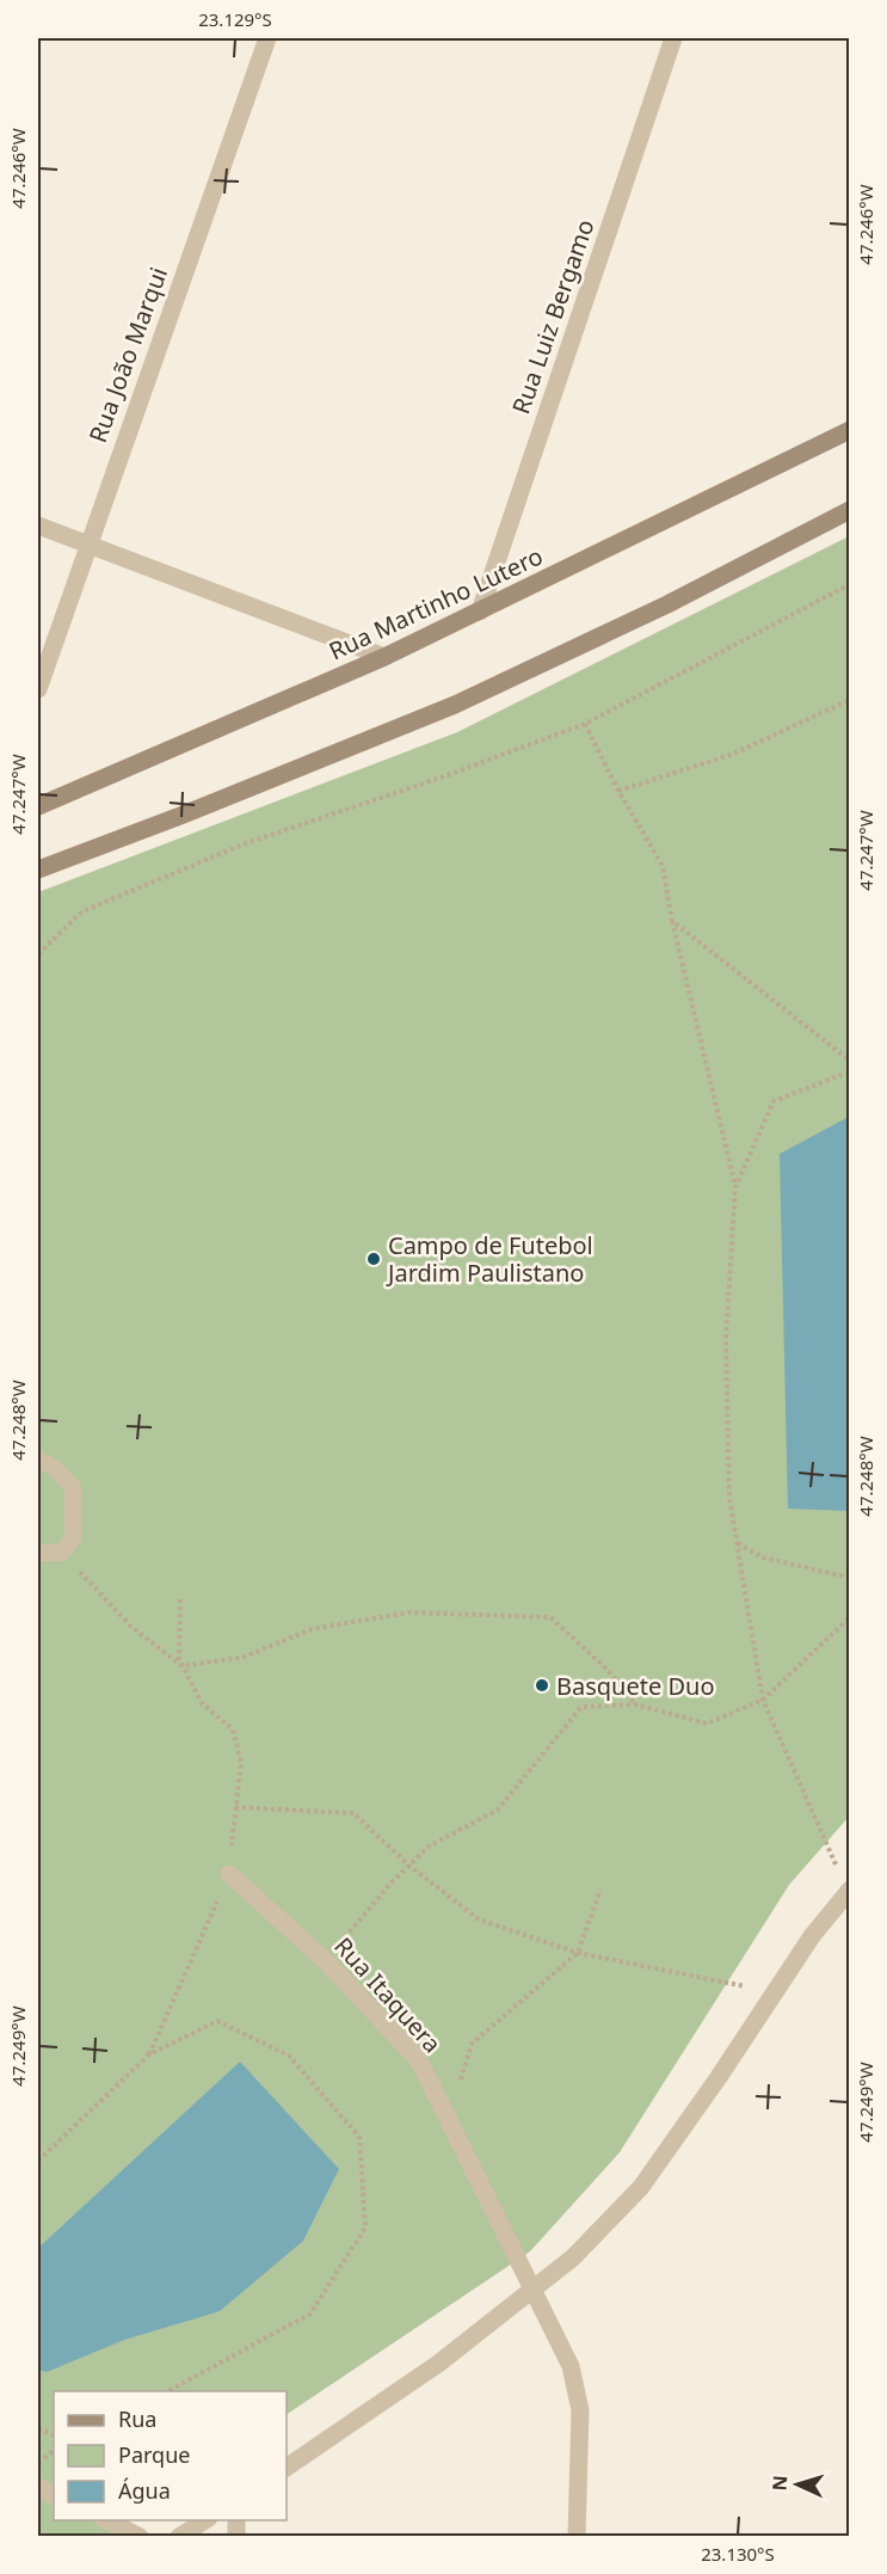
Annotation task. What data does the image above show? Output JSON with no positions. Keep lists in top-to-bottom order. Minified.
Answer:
{"streets":{"main road":["Rua Martinho Lutero"],"street":["Rua Luiz Bergamo","Rua João Marqui","Rua Itaquera"]},"crossings":[["Rua Luiz Bergamo","Rua Martinho Lutero"]],"places":["Campo de Futebol Jardim Paulistano","Basquete Duo"],"legend":["Rua","Parque","Água"],"north":"left","coordinates":["23.129°S","47.246°W","47.247°W","47.248°W","47.249°W","23.130°S"]}
